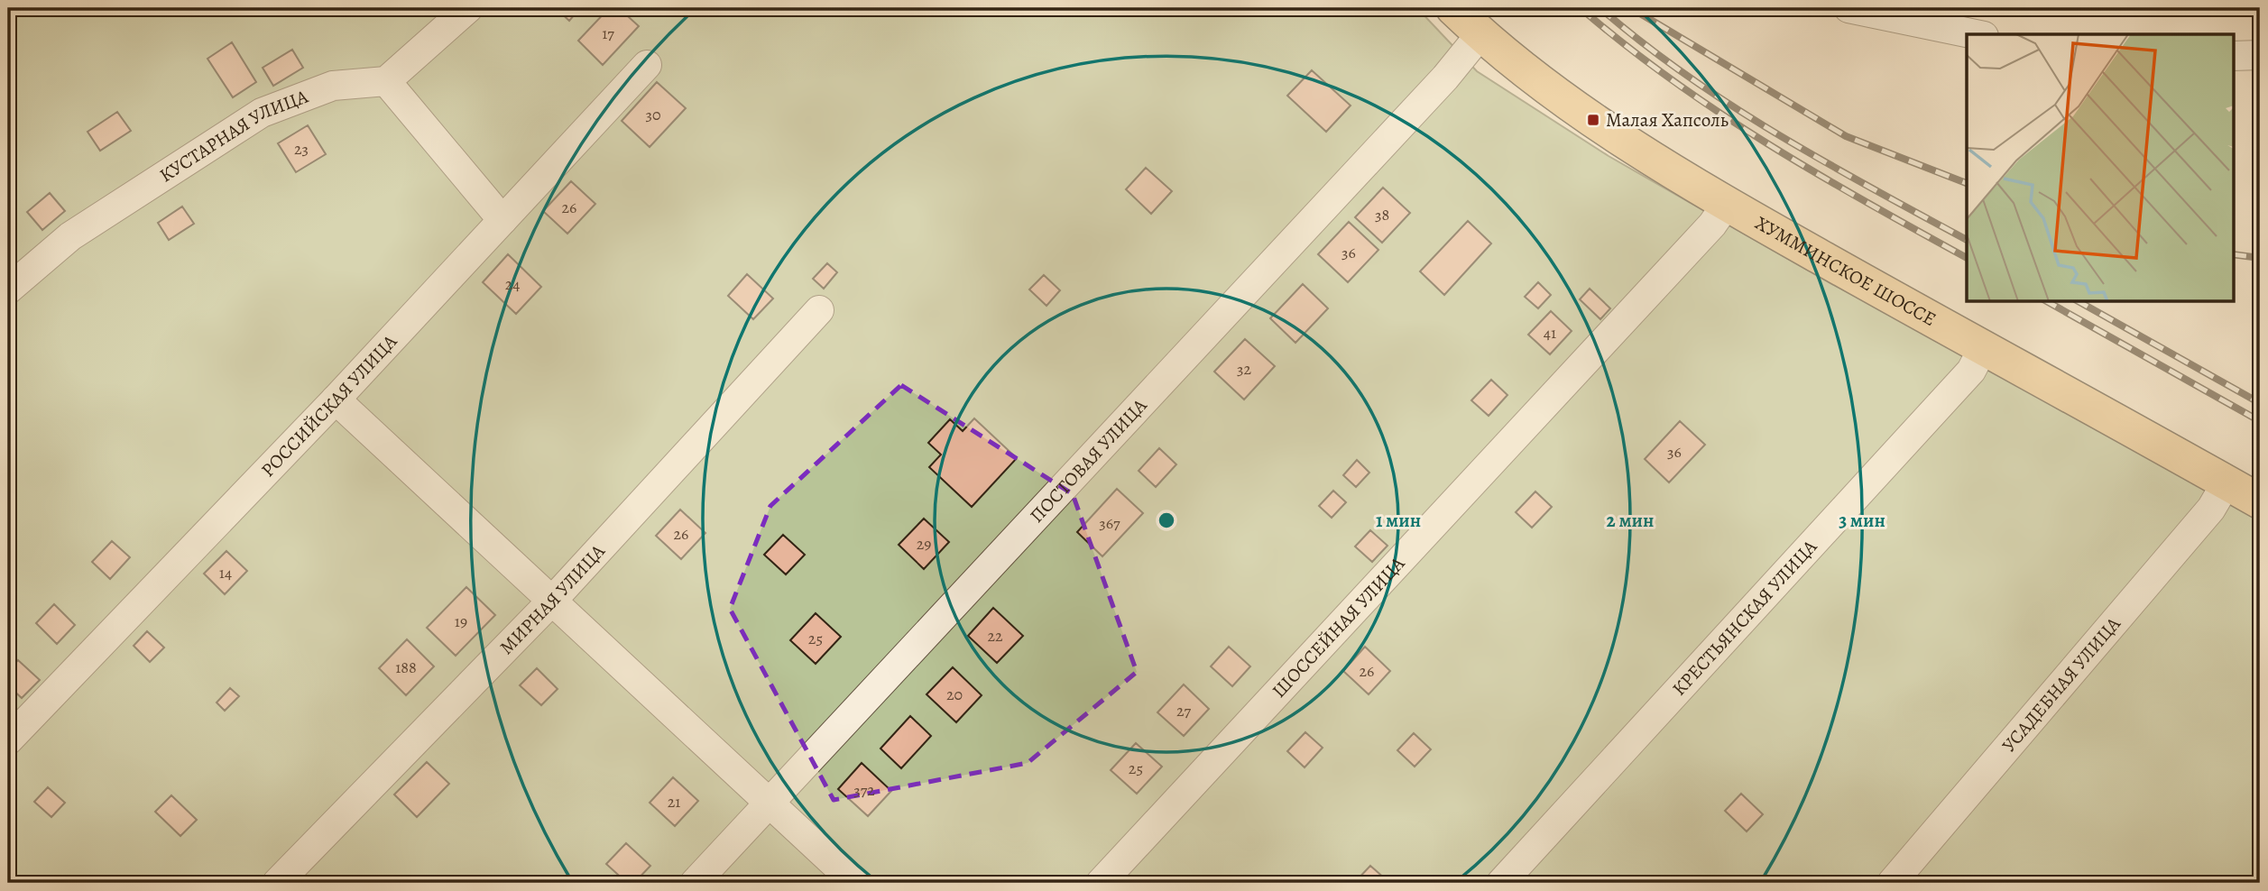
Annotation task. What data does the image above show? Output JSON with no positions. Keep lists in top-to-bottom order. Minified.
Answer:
{"streets":{"main road":["ХУММИНСКОЕ ШОССЕ"],"street":["КУСТАРНАЯ УЛИЦА","РОССИЙСКАЯ УЛИЦА","ПОСТОВАЯ УЛИЦА","МИРНАЯ УЛИЦА","КРЕСТЬЯНСКАЯ УЛИЦА","ШОССЕЙНАЯ УЛИЦА","УСАДЕБНАЯ УЛИЦА"]},"crossings":[["ХУММИНСКОЕ ШОССЕ","ПОСТОВАЯ УЛИЦА"],["ХУММИНСКОЕ ШОССЕ","КРЕСТЬЯНСКАЯ УЛИЦА"],["ХУММИНСКОЕ ШОССЕ","ШОССЕЙНАЯ УЛИЦА"],["ХУММИНСКОЕ ШОССЕ","УСАДЕБНАЯ УЛИЦА"]],"places":{"transit":["Малая Хапсоль"]},"house_numbers":["17","30","23","26","38","36","24","41","32","36","367","26","29","14","19","22","25","188","26","20","27","25","372","21"],"rings":["1 мин","2 мин","3 мин"]}
